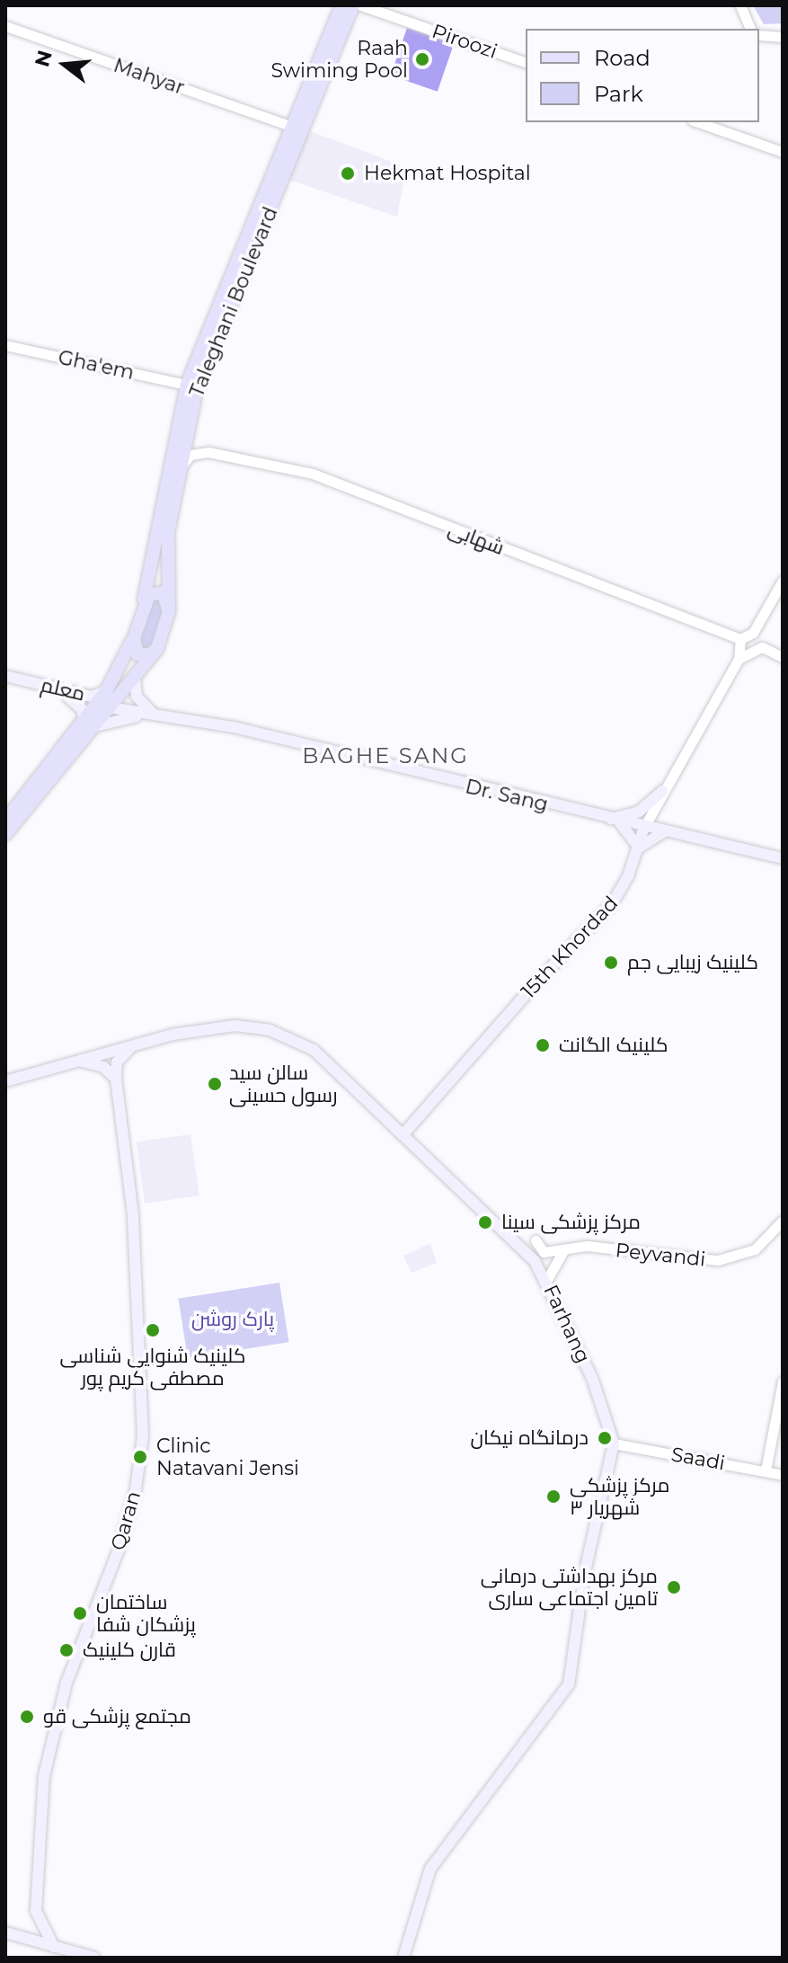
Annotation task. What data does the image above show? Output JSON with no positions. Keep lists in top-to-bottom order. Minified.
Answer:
{"streets":{"main road":["Taleghani Boulevard","معلم","Dr. Sang","15th Khordad","Farhang","Qaran"],"street":["Piroozi","Mahyar","Gha'em","شهابی","Peyvandi","Saadi"]},"crossings":[["Mahyar","Taleghani Boulevard"],["Taleghani Boulevard","Gha'em"],["Dr. Sang","15th Khordad"],["15th Khordad","Farhang"],["Farhang","Saadi"]],"districts":["BAGHE SANG"],"parks":["پارک روشن"],"places":["Raah Swiming Pool","Hekmat Hospital","کلینیک زیبایی جم","کلینیک الگانت","سالن سید رسول حسینی","مرکز پزشکی سینا","کلینیک شنوایی شناسی مصطفی کریم پور","درمانگاه نیکان","Clinic Natavani Jensi","مرکز پزشکی شهریار ۳","مرکز بهداشتی درمانی تامین اجتماعی ساری","ساختمان پزشکان شفا","قارن کلینیک","مجتمع پزشکی قو"],"legend":["Road","Park"],"north":"left"}
